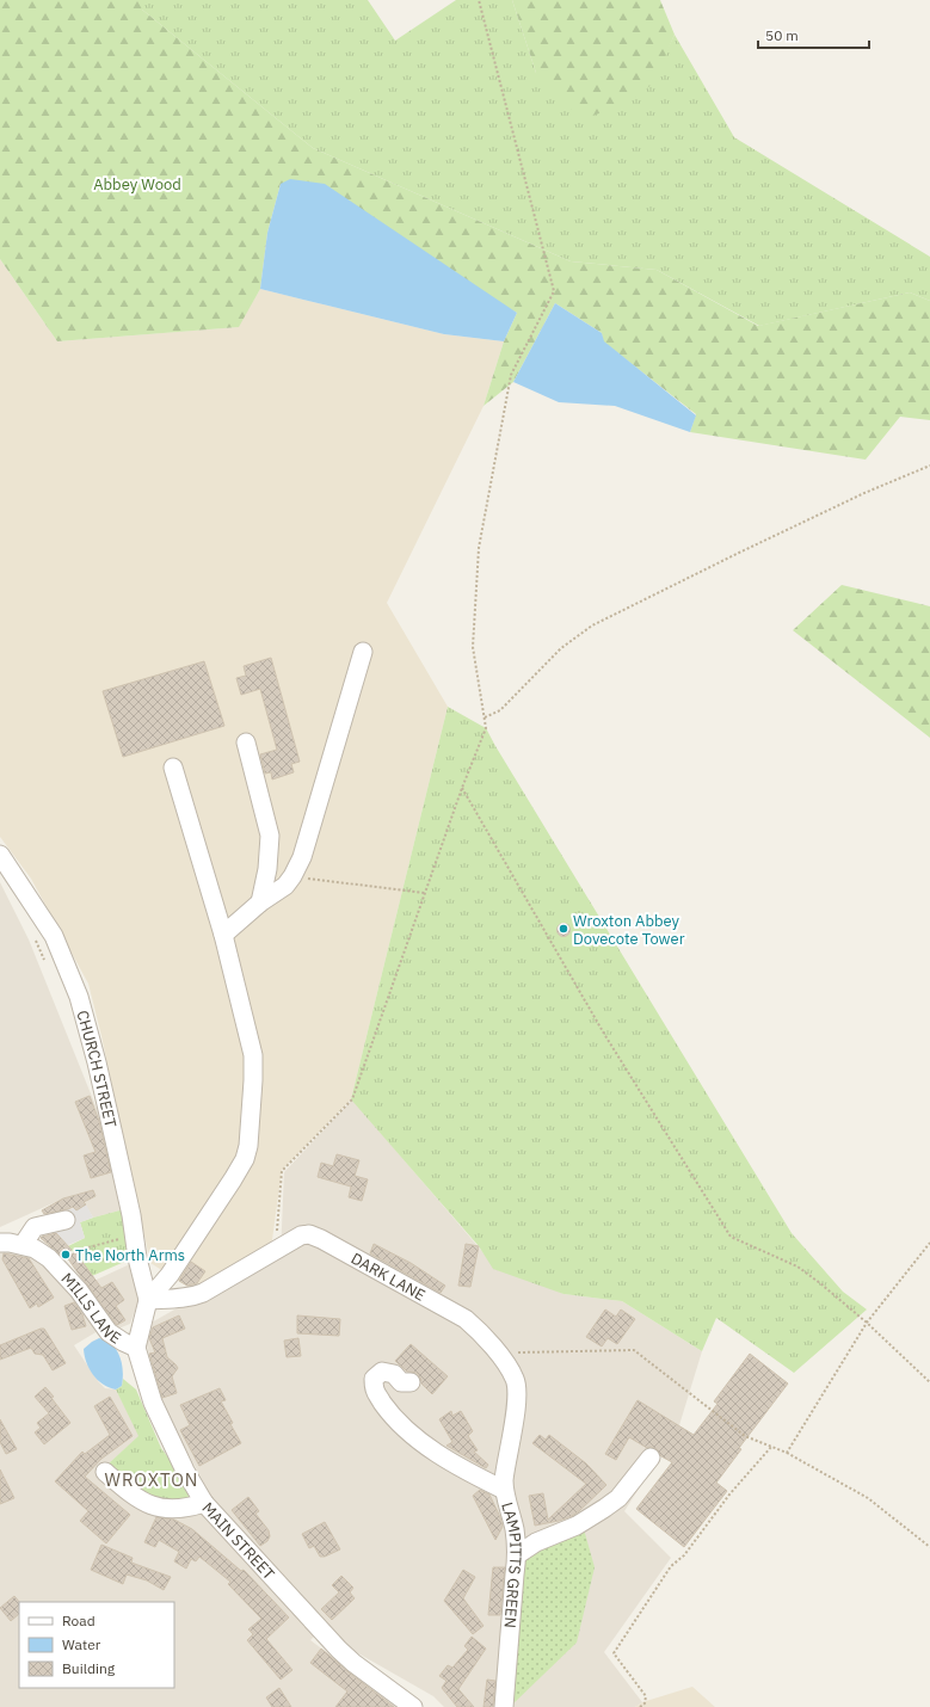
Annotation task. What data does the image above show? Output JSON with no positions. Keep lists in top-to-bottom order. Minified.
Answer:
{"streets":{"street":["CHURCH STREET","DARK LANE","MILLS LANE","MAIN STREET","LAMPITTS GREEN"]},"crossings":[["CHURCH STREET","DARK LANE"],["DARK LANE","LAMPITTS GREEN"],["MILLS LANE","MAIN STREET"]],"districts":["WROXTON"],"parks":["Abbey Wood"],"places":["Wroxton Abbey Dovecote Tower","The North Arms"],"legend":["Road","Water","Building"],"scale_bar":"50 m"}
